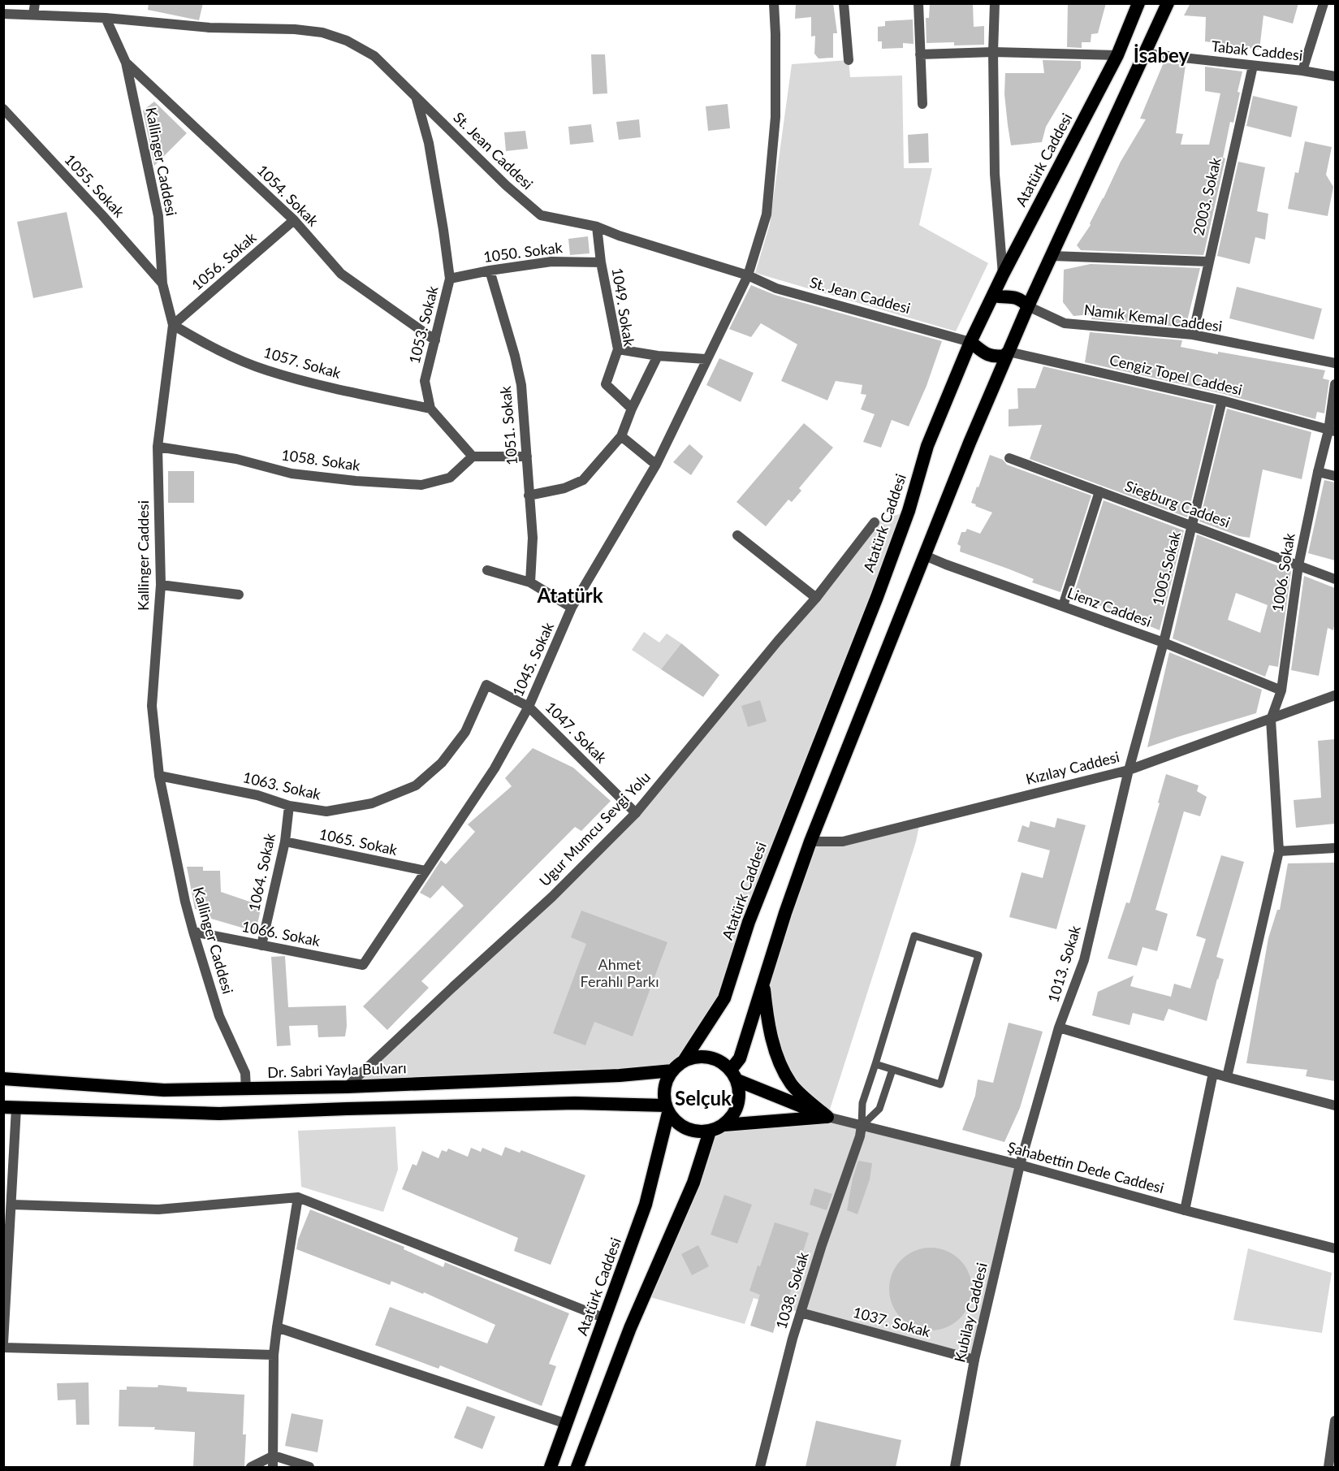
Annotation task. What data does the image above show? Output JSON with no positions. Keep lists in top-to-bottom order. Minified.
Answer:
{"streets":{"highway":["Atatürk Caddesi","Dr. Sabri Yayla Bulvarı"],"street":["Tabak Caddesi","St. Jean Caddesi","Kallinger Caddesi","1055. Sokak","1054. Sokak","2003. Sokak","1050. Sokak","1056. Sokak","1049. Sokak","Namık Kemal Caddesi","1053. Sokak","1057. Sokak","Cengiz Topel Caddesi","1051. Sokak","1058. Sokak","Siegburg Caddesi","1005.Sokak","1006. Sokak","Lienz Caddesi","1045. Sokak","1047. Sokak","Kızılay Caddesi","1063. Sokak","Ugur Mumcu Sevgi Yolu","1065. Sokak","1064. Sokak","1066. Sokak","1013. Sokak","Şahabettin Dede Caddesi","1038. Sokak","Kubilay Caddesi","1037. Sokak"]},"crossings":[["Tabak Caddesi","2003. Sokak"],["St. Jean Caddesi","Atatürk Caddesi"],["St. Jean Caddesi","Kallinger Caddesi"],["St. Jean Caddesi","1049. Sokak"],["St. Jean Caddesi","1053. Sokak"],["St. Jean Caddesi","1045. Sokak"],["Atatürk Caddesi","Dr. Sabri Yayla Bulvarı"],["Kallinger Caddesi","1055. Sokak"],["Kallinger Caddesi","1054. Sokak"],["Kallinger Caddesi","1056. Sokak"],["Kallinger Caddesi","1057. Sokak"],["Kallinger Caddesi","1058. Sokak"],["Kallinger Caddesi","1063. Sokak"],["Kallinger Caddesi","1066. Sokak"],["Kallinger Caddesi","Dr. Sabri Yayla Bulvarı"],["1054. Sokak","1056. Sokak"],["1054. Sokak","1053. Sokak"],["2003. Sokak","Namık Kemal Caddesi"],["1050. Sokak","1049. Sokak"],["1050. Sokak","1053. Sokak"],["1050. Sokak","1051. Sokak"],["1056. Sokak","1057. Sokak"],["1053. Sokak","1057. Sokak"],["1053. Sokak","1058. Sokak"],["Cengiz Topel Caddesi","1005.Sokak"],["Cengiz Topel Caddesi","1006. Sokak"],["Siegburg Caddesi","1005.Sokak"],["Siegburg Caddesi","1006. Sokak"],["1005.Sokak","Lienz Caddesi"],["1005.Sokak","Kızılay Caddesi"],["1005.Sokak","1013. Sokak"],["1006. Sokak","Lienz Caddesi"],["1006. Sokak","Kızılay Caddesi"],["1045. Sokak","1047. Sokak"],["1045. Sokak","1065. Sokak"],["1045. Sokak","1066. Sokak"],["1047. Sokak","1063. Sokak"],["1047. Sokak","Ugur Mumcu Sevgi Yolu"],["Kızılay Caddesi","1013. Sokak"],["1063. Sokak","1064. Sokak"],["Ugur Mumcu Sevgi Yolu","Dr. Sabri Yayla Bulvarı"],["1065. Sokak","1064. Sokak"],["1064. Sokak","1066. Sokak"],["1013. Sokak","Şahabettin Dede Caddesi"],["1013. Sokak","Kubilay Caddesi"],["Şahabettin Dede Caddesi","1038. Sokak"],["Şahabettin Dede Caddesi","Kubilay Caddesi"],["1038. Sokak","1037. Sokak"],["Kubilay Caddesi","1037. Sokak"]],"districts":["İsabey","Atatürk","Selçuk"],"parks":["Ahmet Ferahlı Parkı"]}
